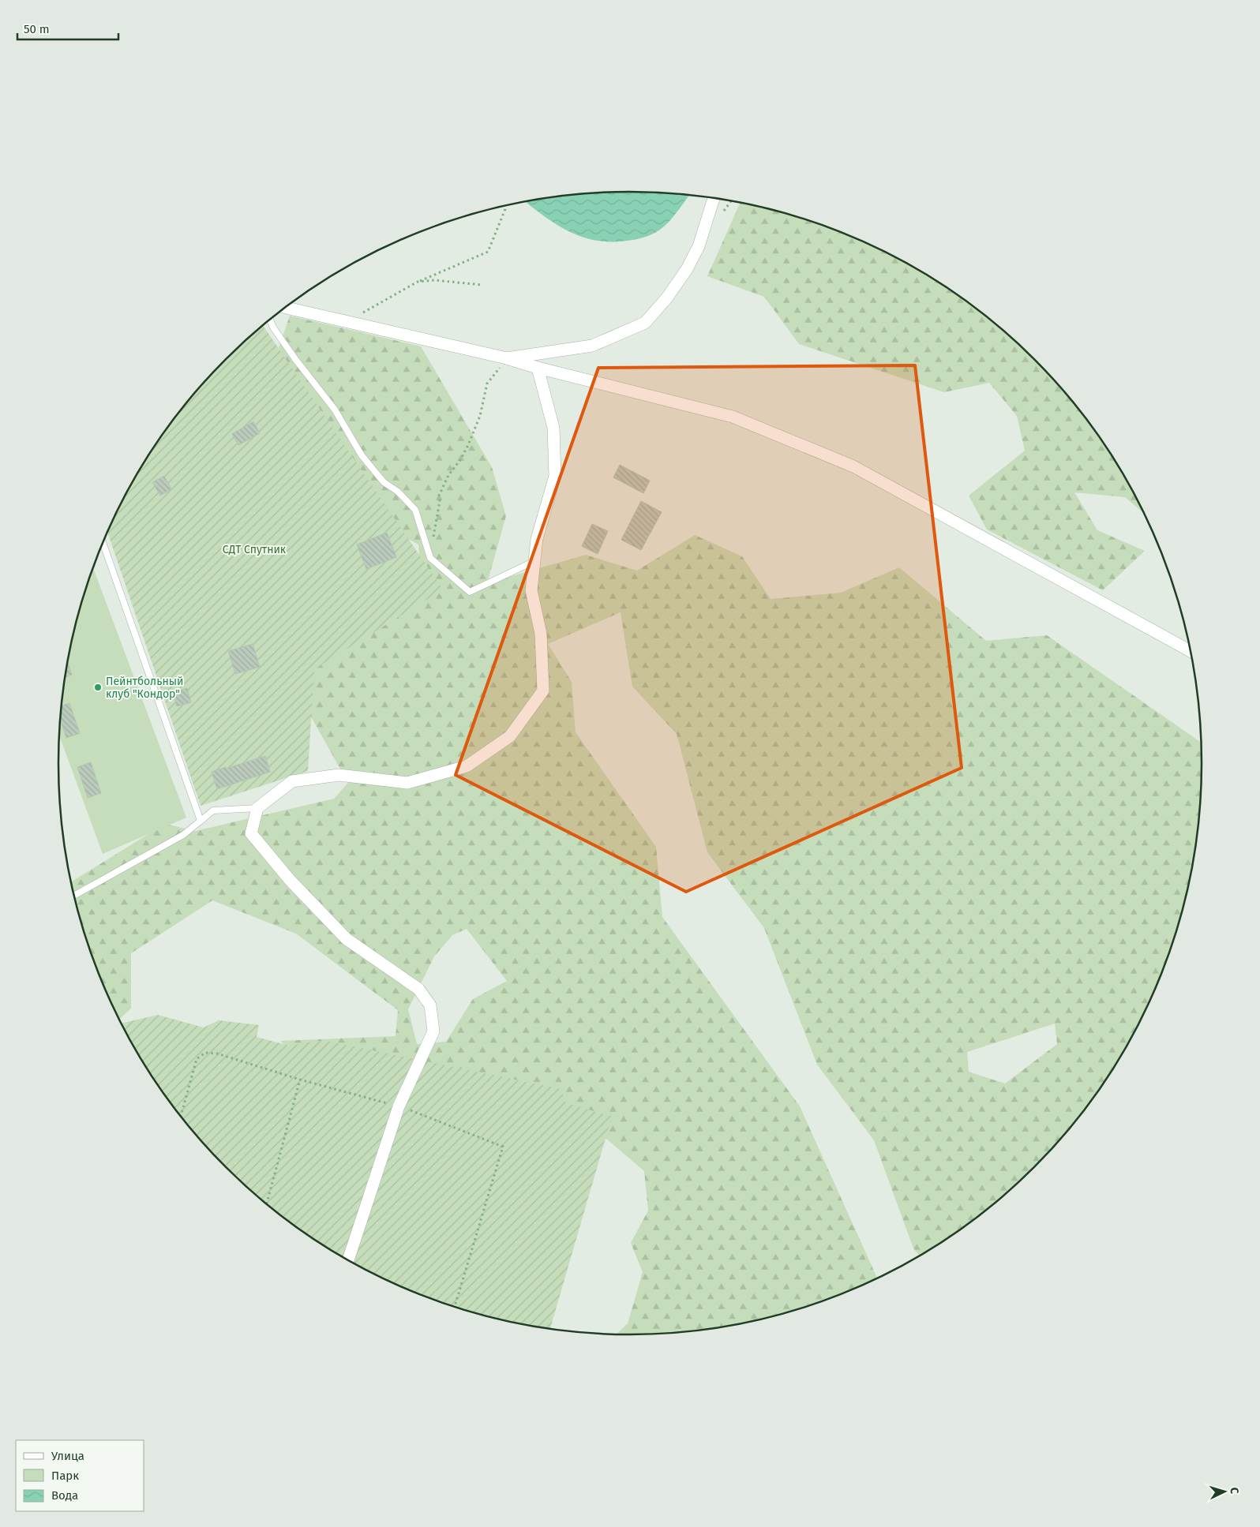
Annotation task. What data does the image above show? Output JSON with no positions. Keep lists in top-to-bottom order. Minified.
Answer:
{"parks":["СДТ Спутник"],"places":["Пейнтбольный клуб \"Кондор\""],"legend":["Улица","Парк","Вода"],"scale_bar":"50 m","north":"right"}
